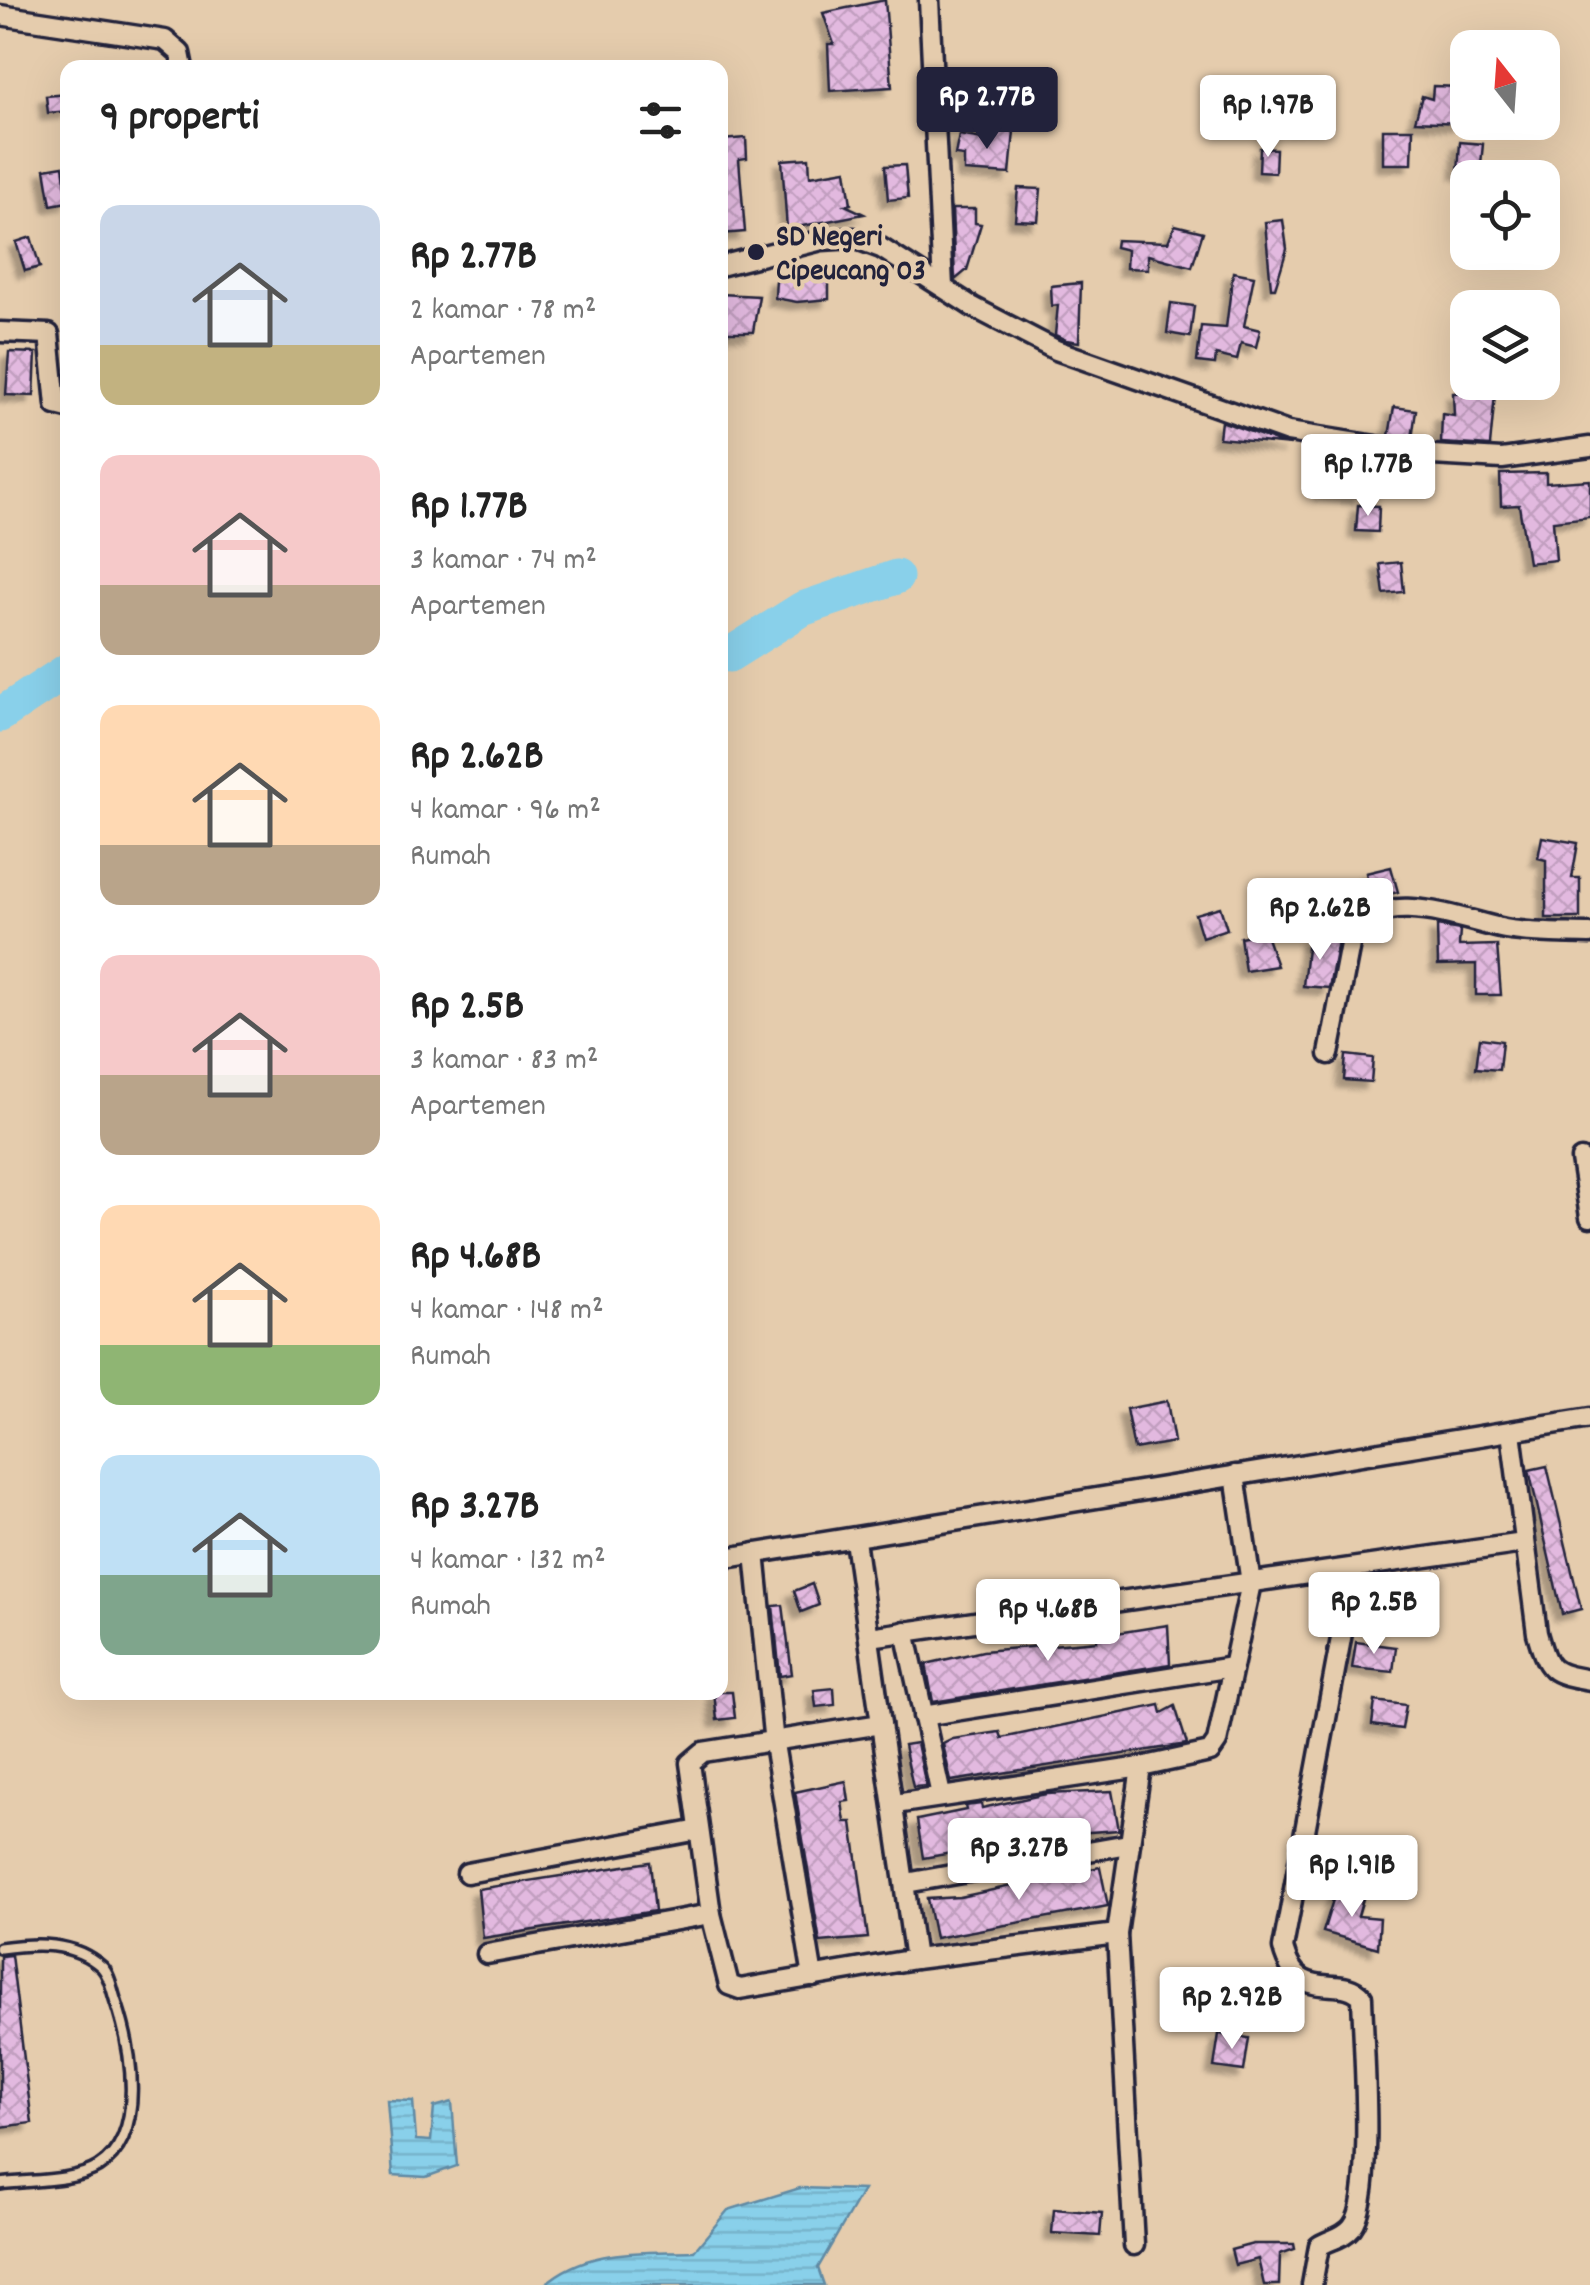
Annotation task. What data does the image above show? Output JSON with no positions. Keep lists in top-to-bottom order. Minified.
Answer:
{"places":["SD Negeri Cipeucang 03"],"north":"top","page":{"heading":"9 properti","price":["Rp 2.77B","Rp 1.97B","Rp 1.77B","Rp 2.62B","Rp 2.5B","Rp 4.68B","Rp 3.27B","Rp 1.91B","Rp 2.92B"],"list":[{"name":"Rp 2.77B","note":"2 kamar · 78 m² · Apartemen"},{"name":"Rp 1.77B","note":"3 kamar · 74 m² · Apartemen"},{"name":"Rp 2.62B","note":"4 kamar · 96 m² · Rumah"},{"name":"Rp 2.5B","note":"3 kamar · 83 m² · Apartemen"},{"name":"Rp 4.68B","note":"4 kamar · 148 m² · Rumah"},{"name":"Rp 3.27B","note":"4 kamar · 132 m² · Rumah"}]}}
